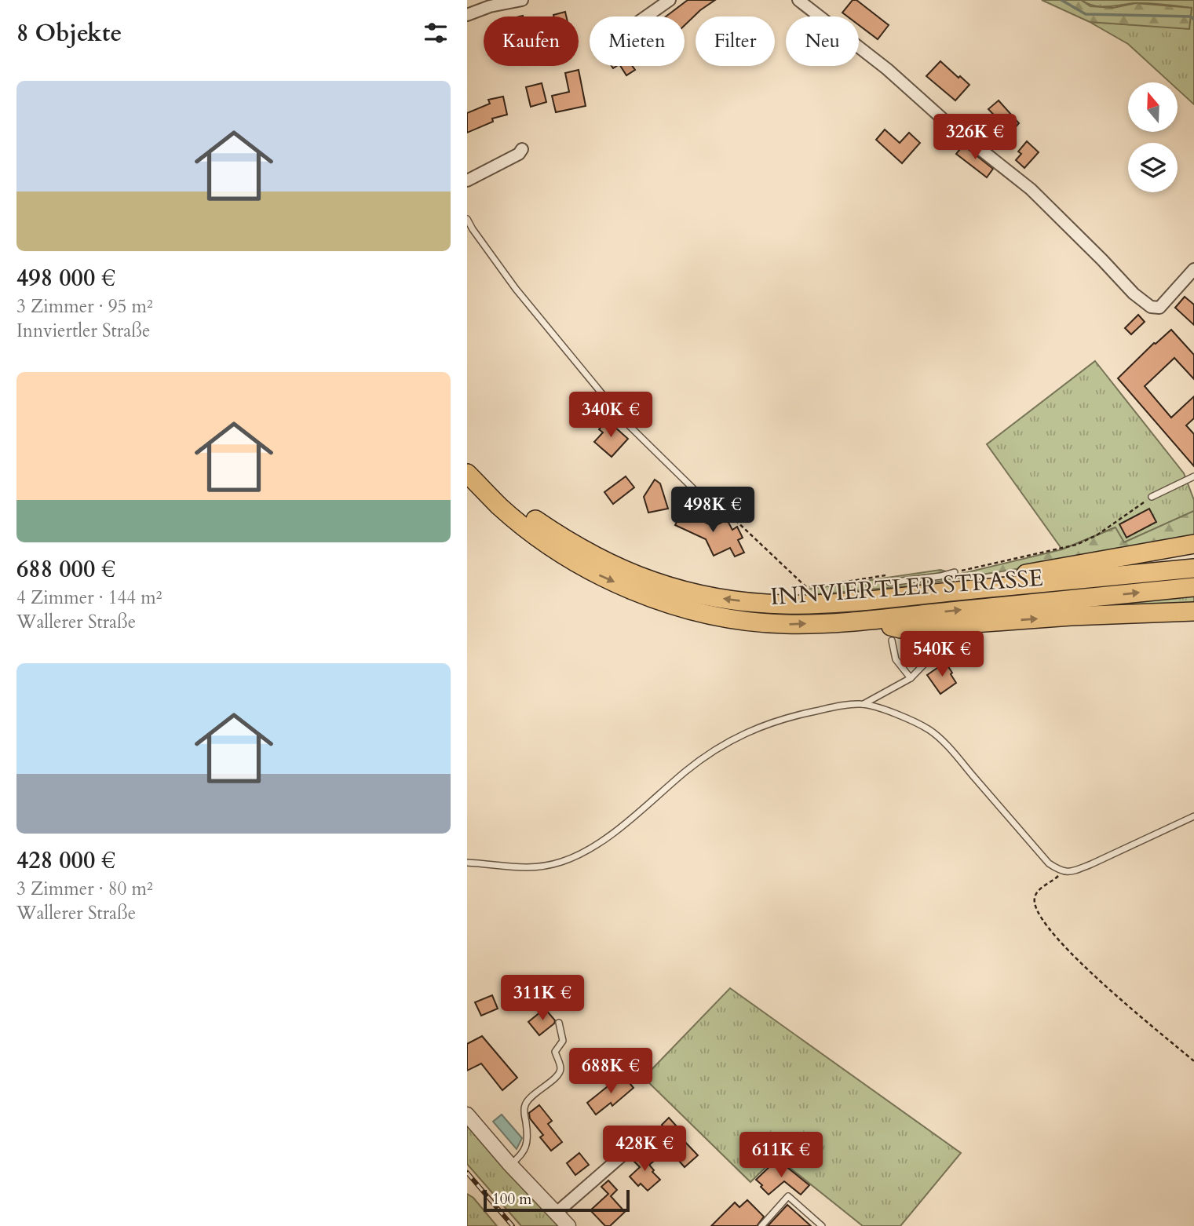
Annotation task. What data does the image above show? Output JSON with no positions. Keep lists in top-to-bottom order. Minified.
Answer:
{"streets":{"main road":["INNVIERTLER STRASSE"]},"scale_bar":"100 m","north":"top","page":{"heading":"8 Objekte","chip":["Kaufen","Mieten","Filter","Neu"],"list":[{"name":"498 000 €","note":"3 Zimmer · 95 m² · Innviertler Straße"},{"name":"688 000 €","note":"4 Zimmer · 144 m² · Wallerer Straße"},{"name":"428 000 €","note":"3 Zimmer · 80 m² · Wallerer Straße"}],"price":["326K €","340K €","498K €","540K €","311K €","688K €","428K €","611K €"],"scale":"100 m"}}
